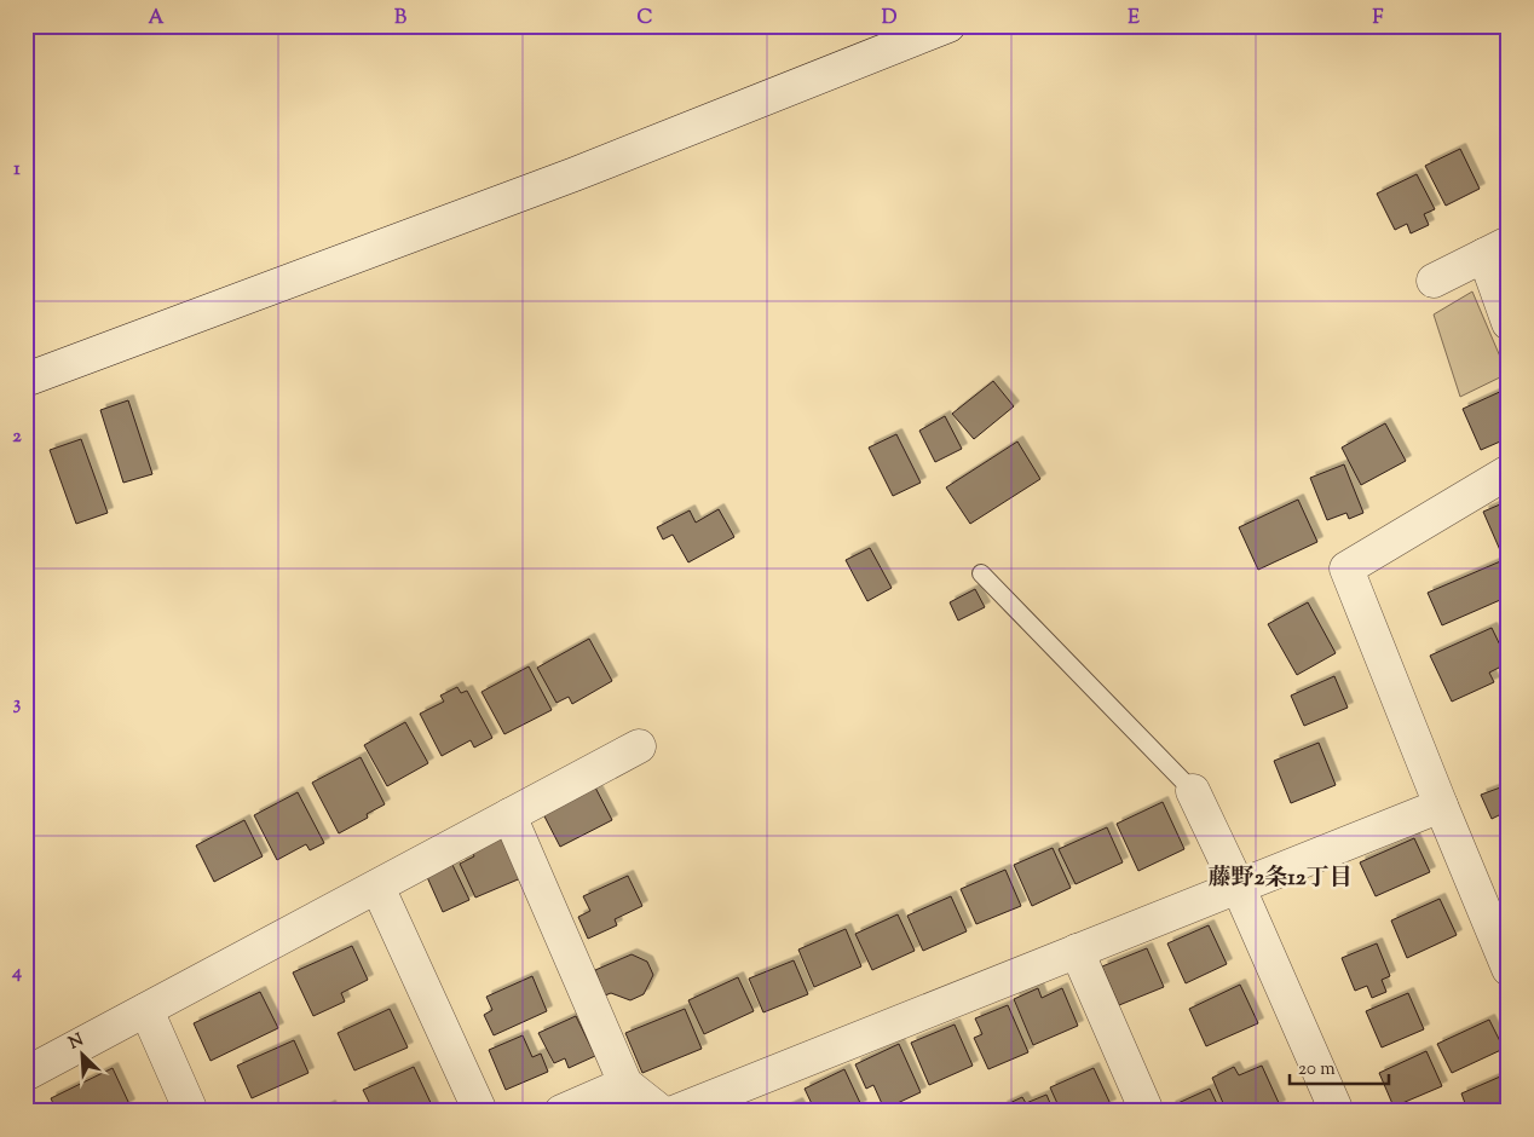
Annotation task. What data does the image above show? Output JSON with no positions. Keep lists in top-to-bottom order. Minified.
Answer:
{"districts":["藤野2条12丁目"],"scale_bar":"20 m","north":"top left","grid":{"columns":["A","B","C","D","E","F"],"rows":["1","2","3","4"]}}
